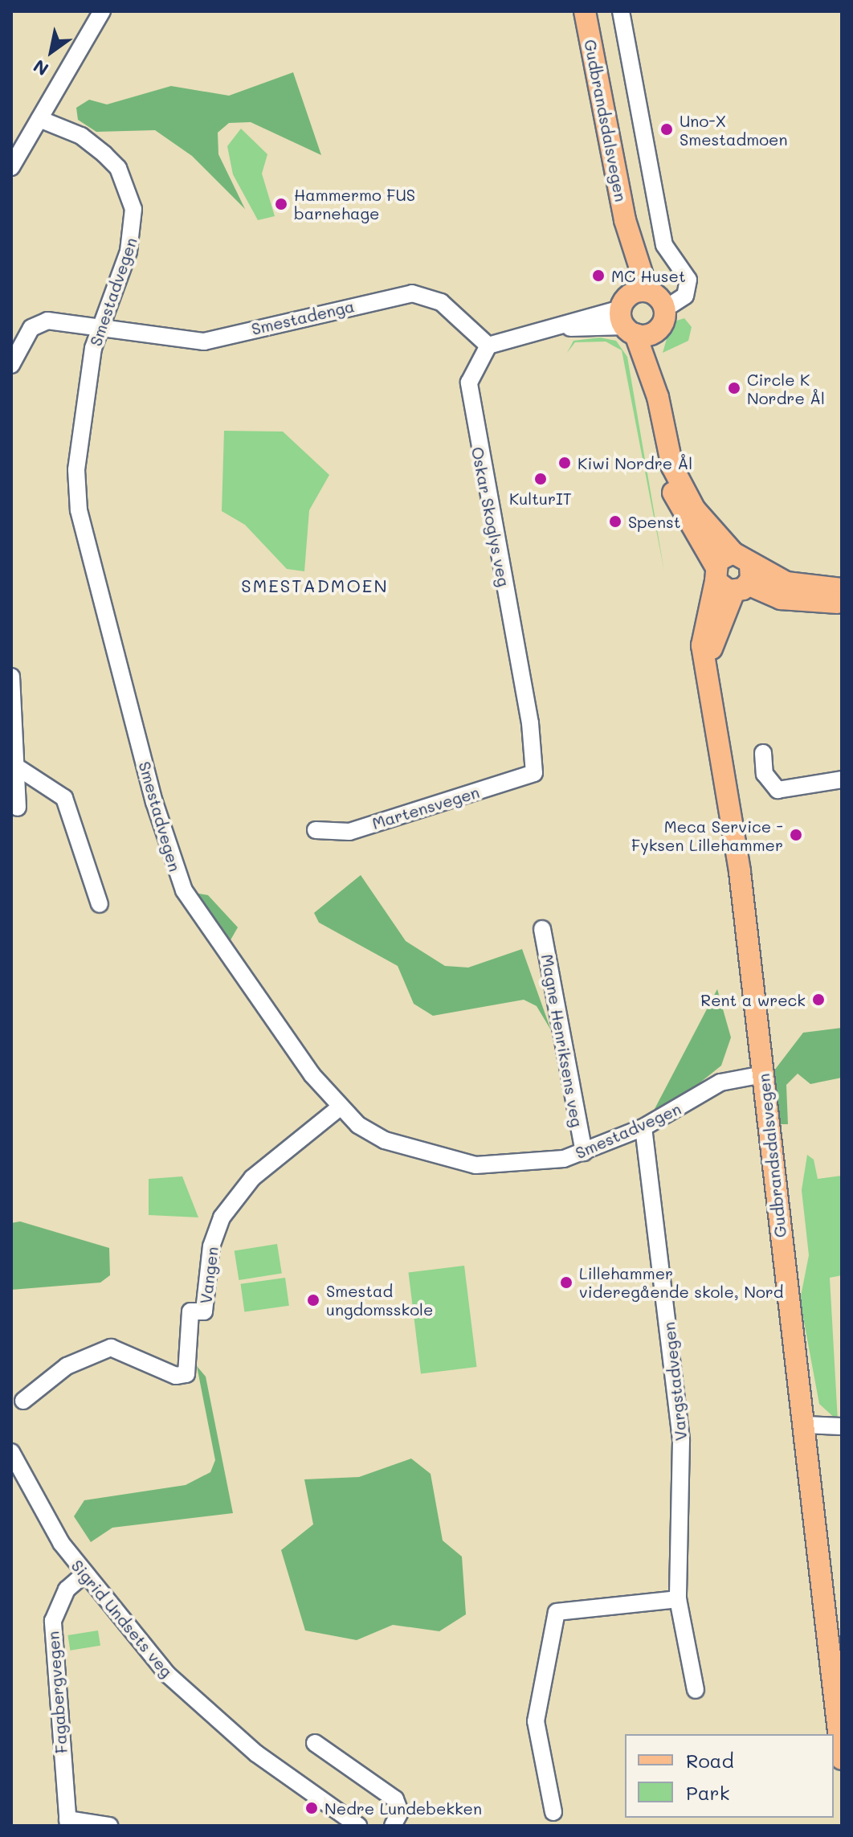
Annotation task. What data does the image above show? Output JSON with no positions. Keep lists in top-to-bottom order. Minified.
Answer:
{"streets":{"main road":["Gudbrandsdalsvegen"],"street":["Smestadvegen","Smestadenga","Oskar Skoglys veg","Martensvegen","Magne Henriksens veg","Vangen","Vargstadvegen","Sigrid Undsets veg","Fagabergvegen"]},"crossings":[["Gudbrandsdalsvegen","Smestadvegen"],["Smestadvegen","Smestadenga"],["Smestadvegen","Magne Henriksens veg"],["Smestadvegen","Vangen"],["Smestadvegen","Vargstadvegen"],["Smestadenga","Oskar Skoglys veg"],["Oskar Skoglys veg","Martensvegen"],["Sigrid Undsets veg","Fagabergvegen"]],"districts":["SMESTADMOEN"],"places":["Uno-X Smestadmoen","Hammermo FUS barnehage","MC Huset","Circle K Nordre Ål","Kiwi Nordre Ål","KulturIT","Spenst","Meca Service - Fyksen Lillehammer","Rent a wreck","Lillehammer videregående skole, Nord","Smestad ungdomsskole","Nedre Lundebekken"],"legend":["Road","Park"],"north":"bottom left"}
